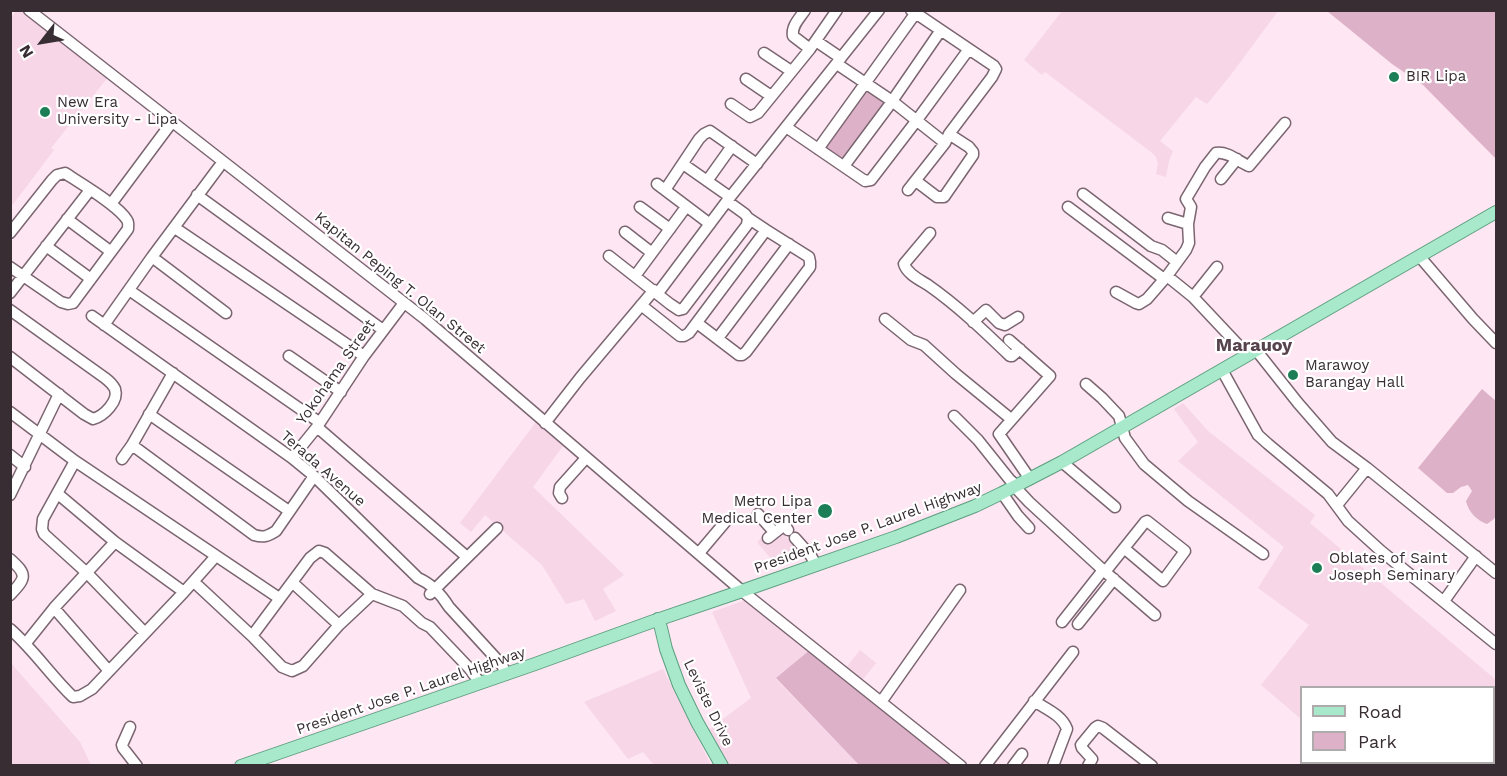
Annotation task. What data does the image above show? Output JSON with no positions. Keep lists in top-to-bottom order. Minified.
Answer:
{"streets":{"main road":["President Jose P. Laurel Highway","Leviste Drive"],"street":["Kapitan Peping T. Olan Street","Yokohama Street","Terada Avenue"]},"crossings":[["Kapitan Peping T. Olan Street","Yokohama Street"],["Kapitan Peping T. Olan Street","President Jose P. Laurel Highway"],["Yokohama Street","Terada Avenue"],["Terada Avenue","President Jose P. Laurel Highway"],["President Jose P. Laurel Highway","Leviste Drive"]],"districts":["Marauoy"],"places":["BIR Lipa","New Era University - Lipa","Marawoy Barangay Hall","Metro Lipa Medical Center","Oblates of Saint Joseph Seminary"],"legend":["Road","Park"],"north":"bottom left"}
